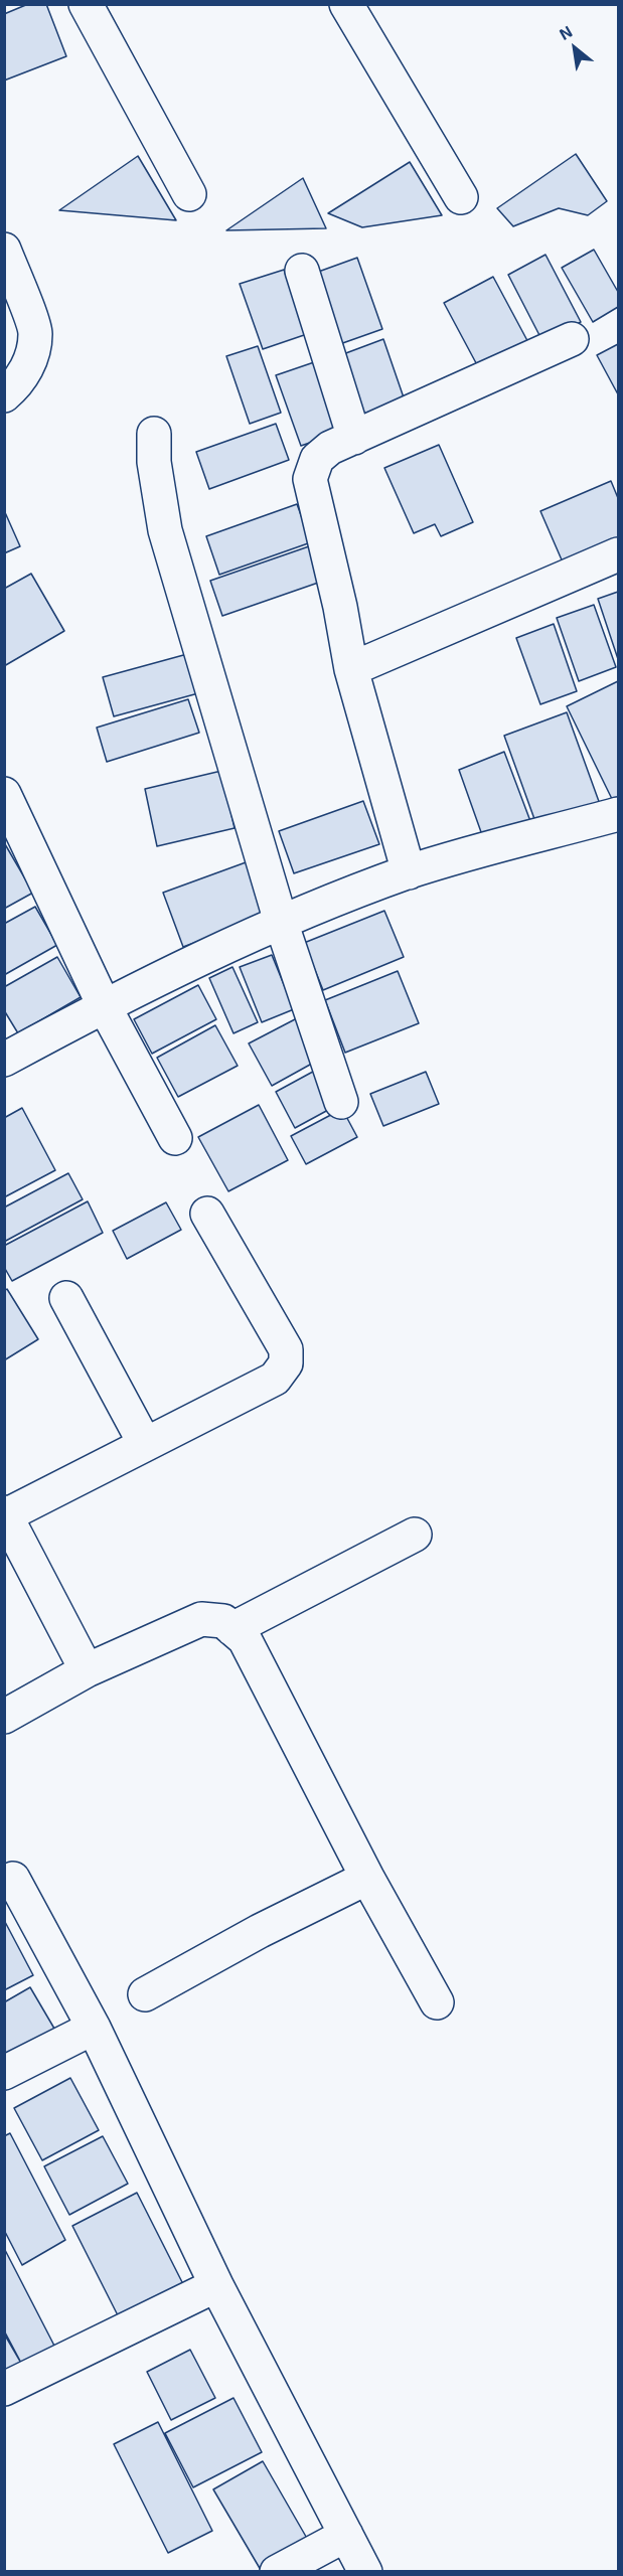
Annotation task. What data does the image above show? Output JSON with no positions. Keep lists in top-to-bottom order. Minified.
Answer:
{"north":"top left"}
